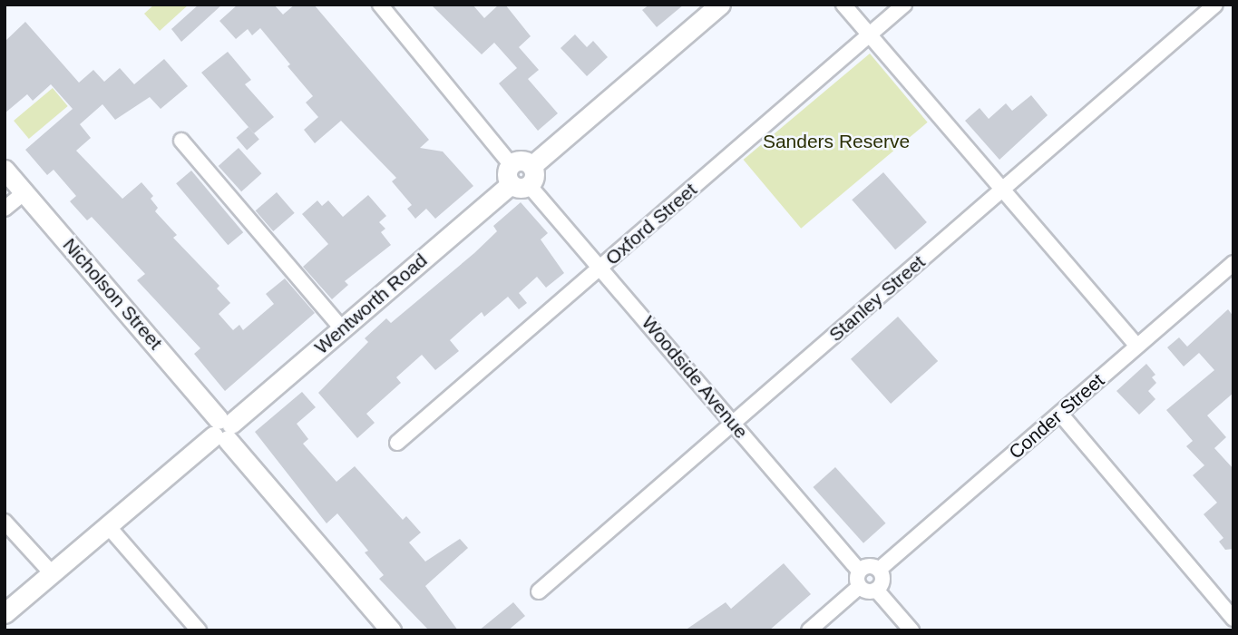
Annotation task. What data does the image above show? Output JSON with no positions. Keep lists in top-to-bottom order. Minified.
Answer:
{"streets":{"street":["Oxford Street","Nicholson Street","Stanley Street","Wentworth Road","Woodside Avenue","Conder Street"]},"crossings":[["Oxford Street","Woodside Avenue"],["Nicholson Street","Wentworth Road"],["Stanley Street","Woodside Avenue"],["Wentworth Road","Woodside Avenue"],["Woodside Avenue","Conder Street"]],"parks":["Sanders Reserve"]}
